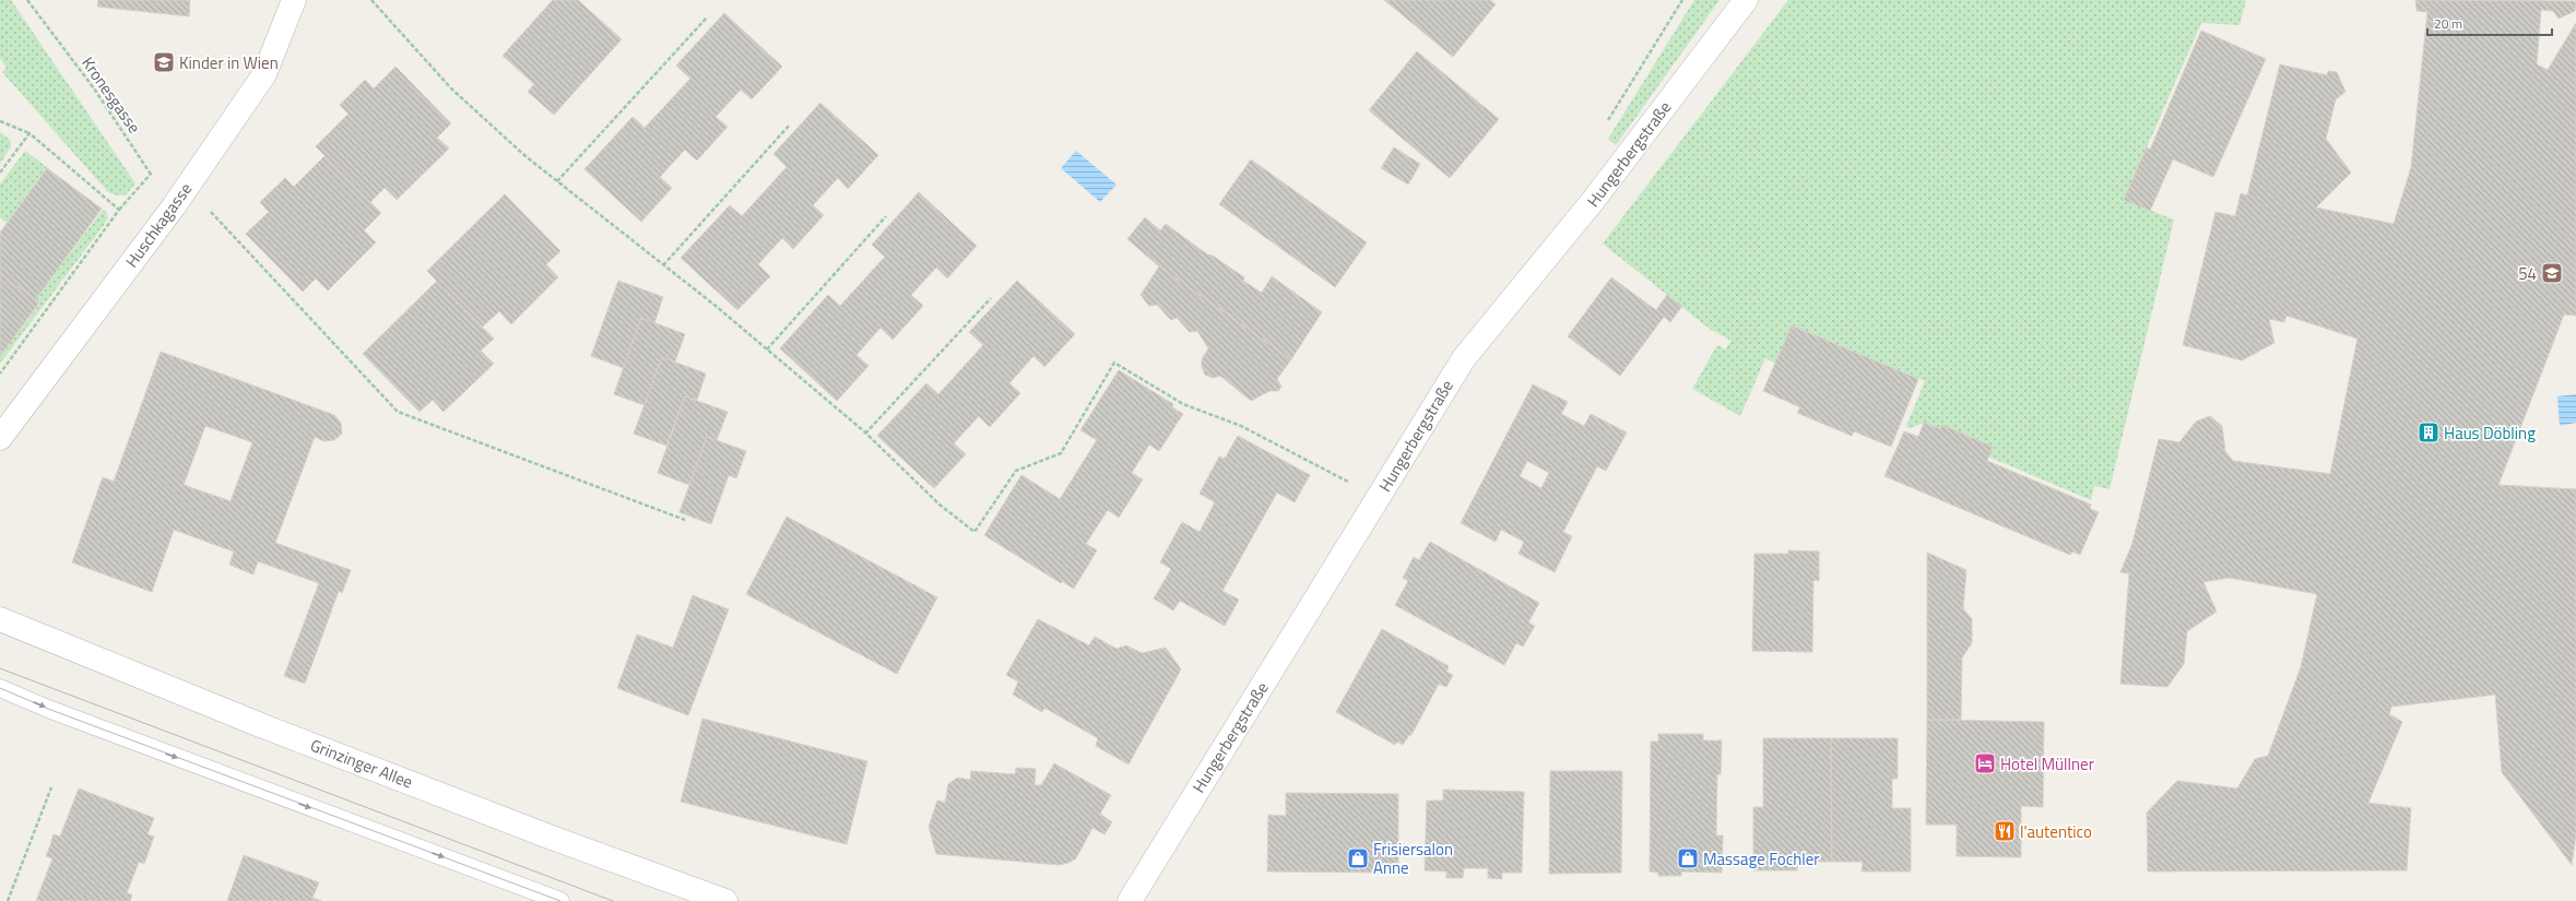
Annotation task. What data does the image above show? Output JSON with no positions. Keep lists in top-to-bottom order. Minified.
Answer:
{"streets":{"street":["Hungerbergstraße","Huschkagasse","Grinzinger Allee"],"path":["Kronesgasse"]},"crossings":[["Kronesgasse","Huschkagasse"]],"places":{"school or university":["Kinder in Wien","54"],"building":["Haus Döbling"],"hotel":["Hotel Müllner"],"restaurant":["l'autentico"],"shop":["Frisiersalon Anne","Massage Fochler"]},"scale_bar":"20 m"}
